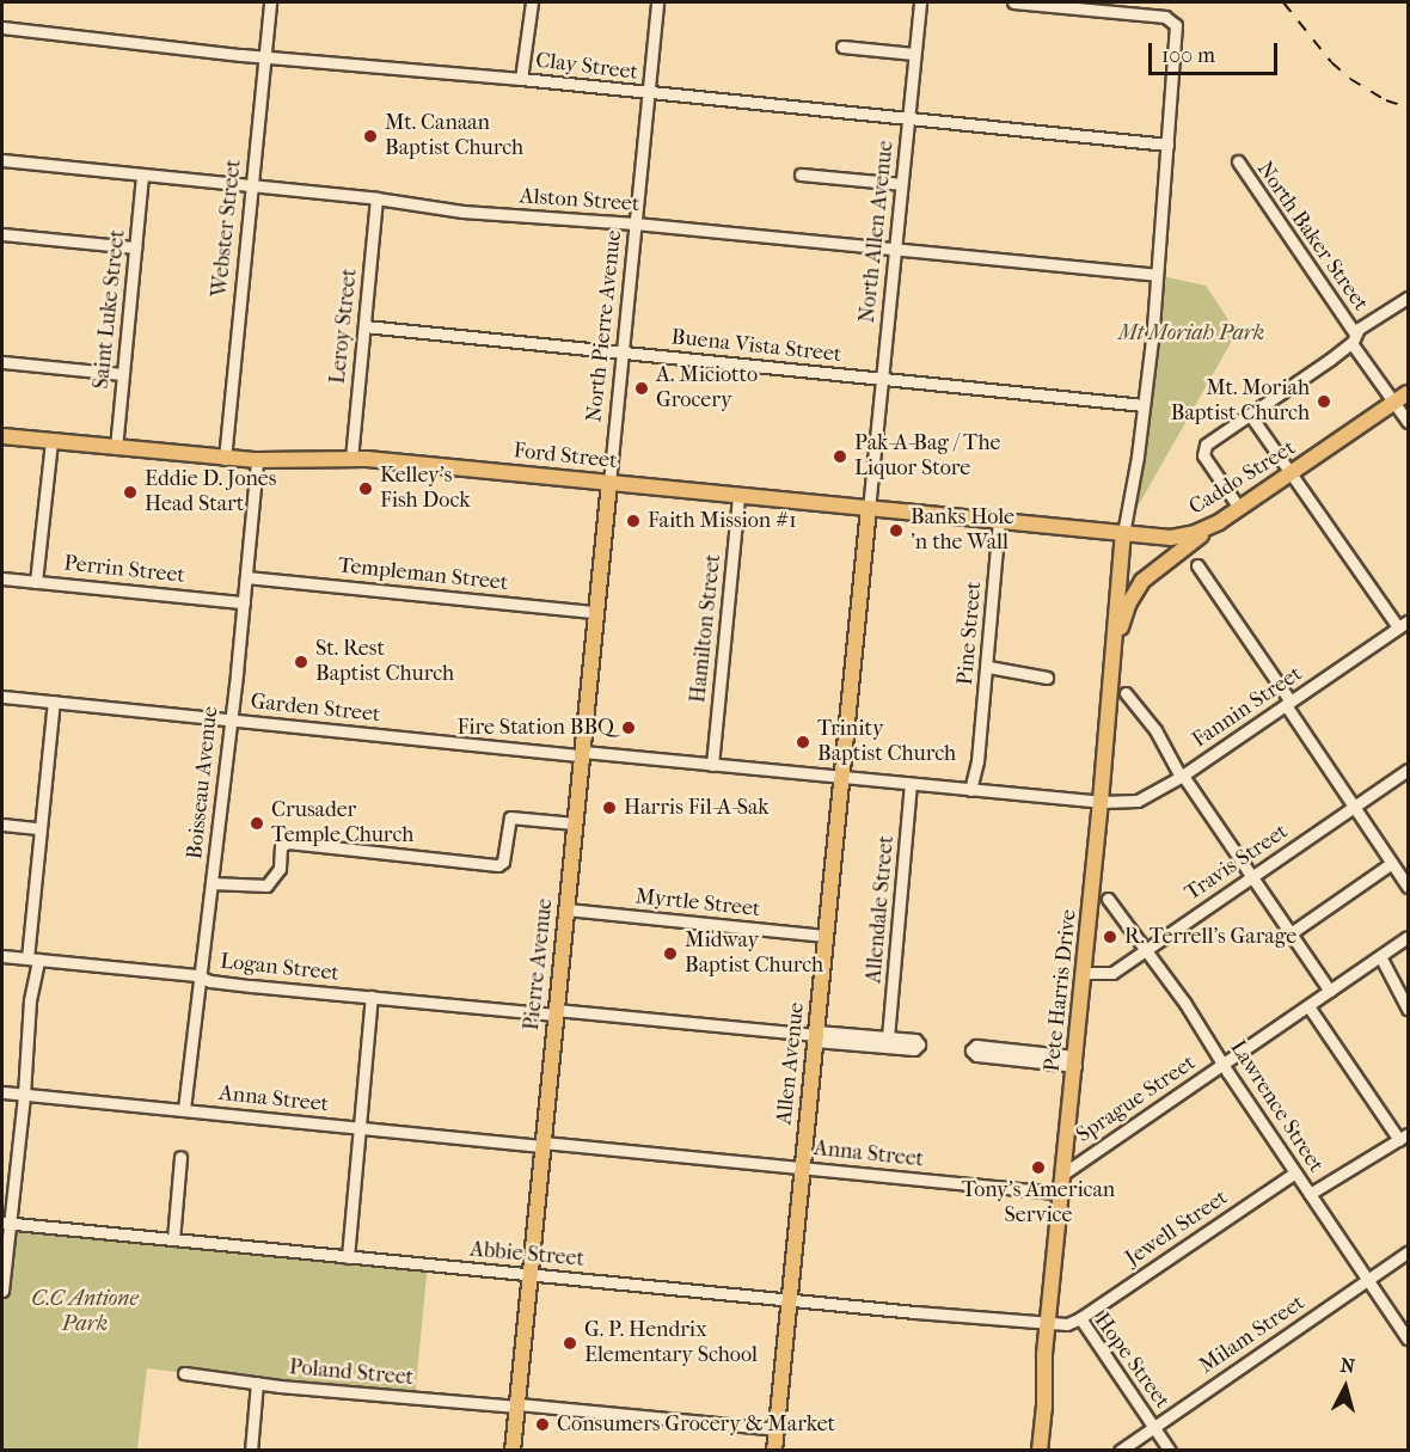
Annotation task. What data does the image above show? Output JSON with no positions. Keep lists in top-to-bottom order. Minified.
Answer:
{"streets":{"main road":["Ford Street","Caddo Street","Pierre Avenue","Pete Harris Drive","Allen Avenue"],"street":["Clay Street","Alston Street","Webster Street","North Allen Avenue","North Baker Street","Saint Luke Street","Leroy Street","North Pierre Avenue","Buena Vista Street","Perrin Street","Templeman Street","Hamilton Street","Pine Street","Fannin Street","Garden Street","Boisseau Avenue","Travis Street","Myrtle Street","Allendale Street","Logan Street","Anna Street","Sprague Street","Lawrence Street","Jewell Street","Abbie Street","Milam Street","Hope Street","Poland Street"]},"crossings":[["Clay Street","Webster Street"],["Clay Street","North Allen Avenue"],["Clay Street","North Pierre Avenue"],["Alston Street","Webster Street"],["Alston Street","North Allen Avenue"],["Alston Street","Saint Luke Street"],["Alston Street","Leroy Street"],["Alston Street","North Pierre Avenue"],["Webster Street","Ford Street"],["North Allen Avenue","Buena Vista Street"],["North Allen Avenue","Ford Street"],["North Allen Avenue","Allen Avenue"],["North Baker Street","Caddo Street"],["Saint Luke Street","Ford Street"],["Leroy Street","Buena Vista Street"],["Leroy Street","Ford Street"],["North Pierre Avenue","Buena Vista Street"],["North Pierre Avenue","Ford Street"],["North Pierre Avenue","Pierre Avenue"],["Ford Street","Caddo Street"],["Ford Street","Hamilton Street"],["Ford Street","Pine Street"],["Ford Street","Boisseau Avenue"],["Ford Street","Pierre Avenue"],["Ford Street","Pete Harris Drive"],["Ford Street","Allen Avenue"],["Caddo Street","Pete Harris Drive"],["Perrin Street","Boisseau Avenue"],["Templeman Street","Boisseau Avenue"],["Templeman Street","Pierre Avenue"],["Hamilton Street","Garden Street"],["Pine Street","Garden Street"],["Fannin Street","Garden Street"],["Fannin Street","Pete Harris Drive"],["Garden Street","Boisseau Avenue"],["Garden Street","Allendale Street"],["Garden Street","Pierre Avenue"],["Garden Street","Pete Harris Drive"],["Garden Street","Allen Avenue"],["Boisseau Avenue","Logan Street"],["Boisseau Avenue","Anna Street"],["Travis Street","Pete Harris Drive"],["Travis Street","Lawrence Street"],["Myrtle Street","Pierre Avenue"],["Myrtle Street","Allen Avenue"],["Allendale Street","Logan Street"],["Pierre Avenue","Logan Street"],["Pierre Avenue","Anna Street"],["Pierre Avenue","Abbie Street"],["Pierre Avenue","Poland Street"],["Logan Street","Allen Avenue"],["Pete Harris Drive","Anna Street"],["Pete Harris Drive","Sprague Street"],["Pete Harris Drive","Abbie Street"],["Pete Harris Drive","Hope Street"],["Allen Avenue","Anna Street"],["Allen Avenue","Abbie Street"],["Allen Avenue","Poland Street"],["Sprague Street","Lawrence Street"],["Lawrence Street","Jewell Street"],["Lawrence Street","Milam Street"],["Jewell Street","Hope Street"],["Abbie Street","Hope Street"],["Milam Street","Hope Street"]],"parks":["Mt Moriah Park","C.C Antione Park"],"places":["Mt. Canaan Baptist Church","A. Miciotto Grocery","Mt. Moriah Baptist Church","Pak-A-Bag / The Liquor Store","Kelley's Fish Dock","Eddie D. Jones Head Start","Faith Mission #1","Banks Hole 'n the Wall","St. Rest Baptist Church","Fire Station BBQ","Trinity Baptist Church","Harris Fil-A-Sak","Crusader Temple Church","R. Terrell's Garage","Midway Baptist Church","Tony's American Service","G. P. Hendrix Elementary School","Consumers Grocery & Market"],"scale_bar":"100 m","north":"top"}
